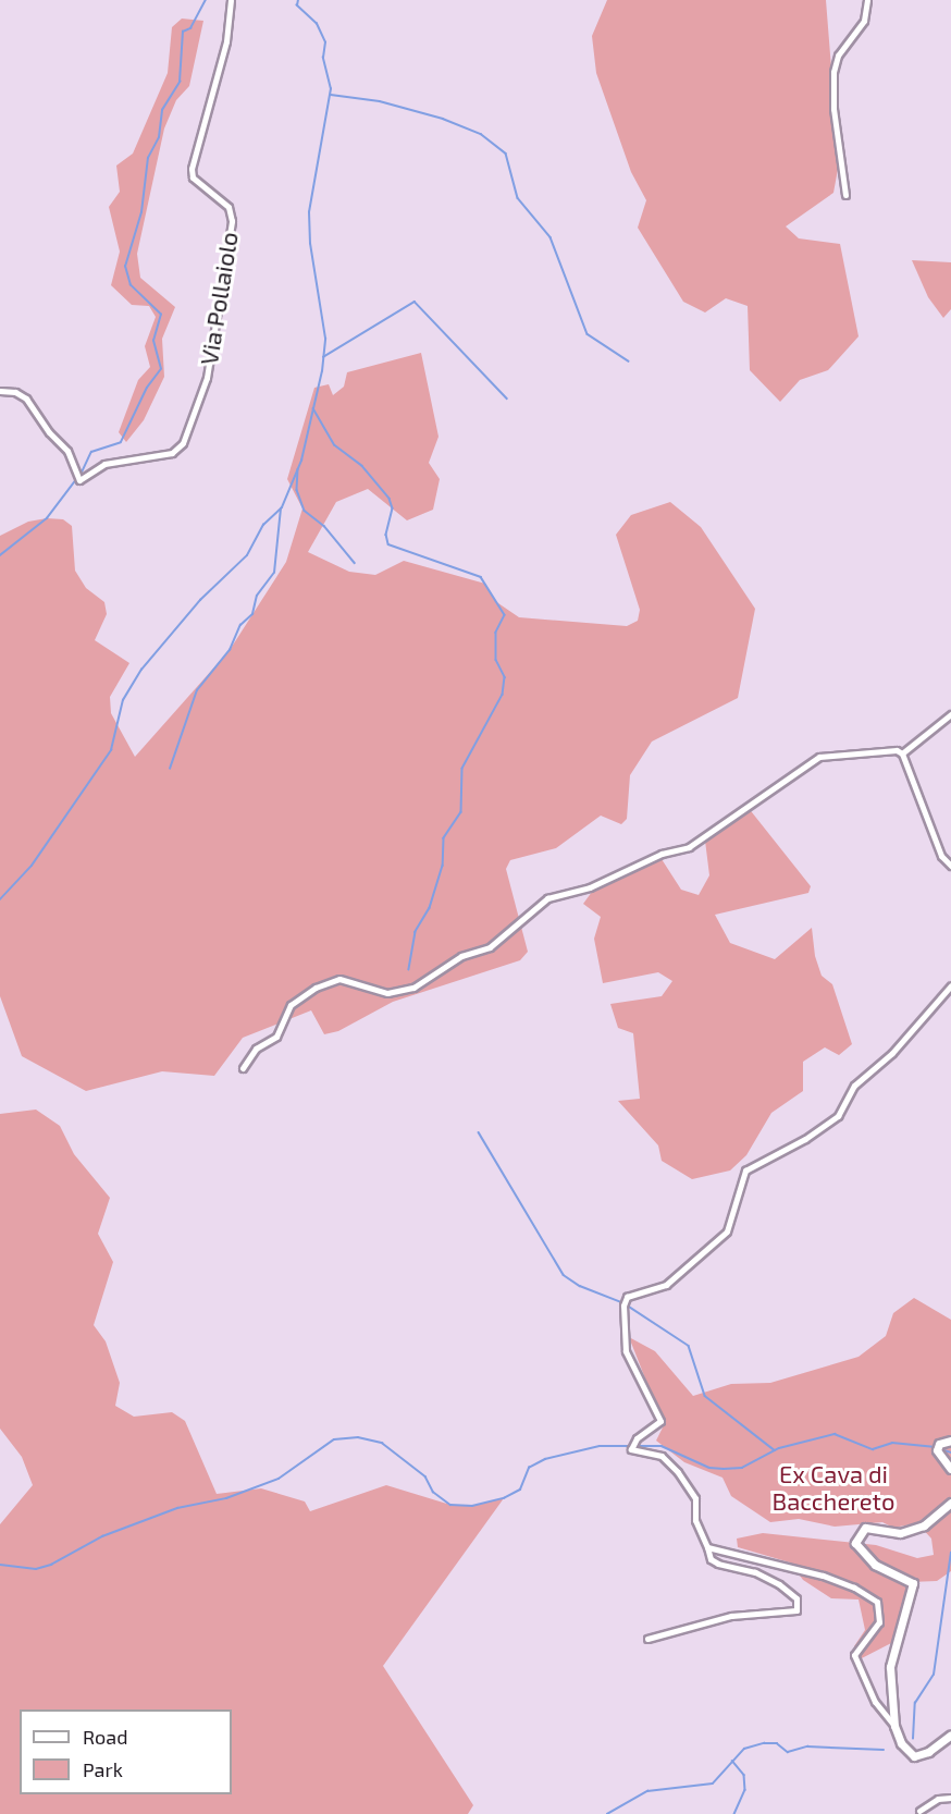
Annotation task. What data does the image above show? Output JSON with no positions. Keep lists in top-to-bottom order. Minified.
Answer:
{"streets":{"street":["Via Pollaiolo"]},"parks":["Ex Cava di Bacchereto"],"legend":["Road","Park"]}
